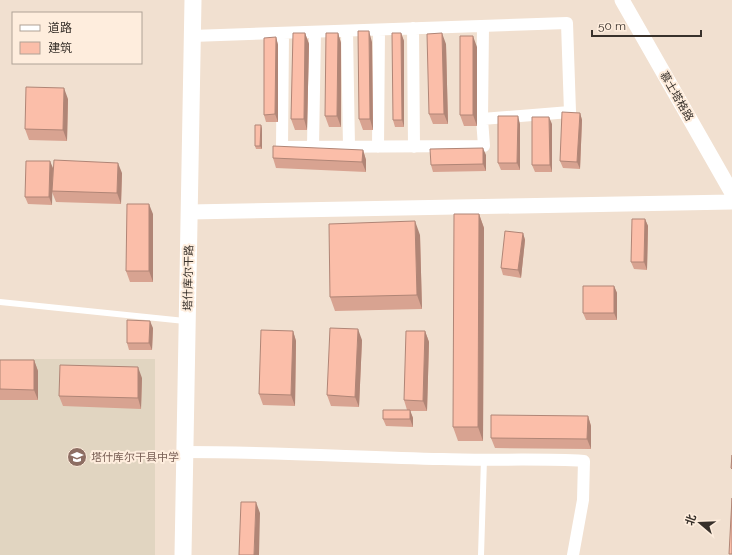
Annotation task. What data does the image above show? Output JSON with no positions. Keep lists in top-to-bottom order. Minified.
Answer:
{"streets":{"main road":["塔什库尔干路"],"street":["慕士塔格路"]},"places":{"school or university":["塔什库尔干县中学"]},"legend":["道路","建筑"],"scale_bar":"50 m","north":"left"}
